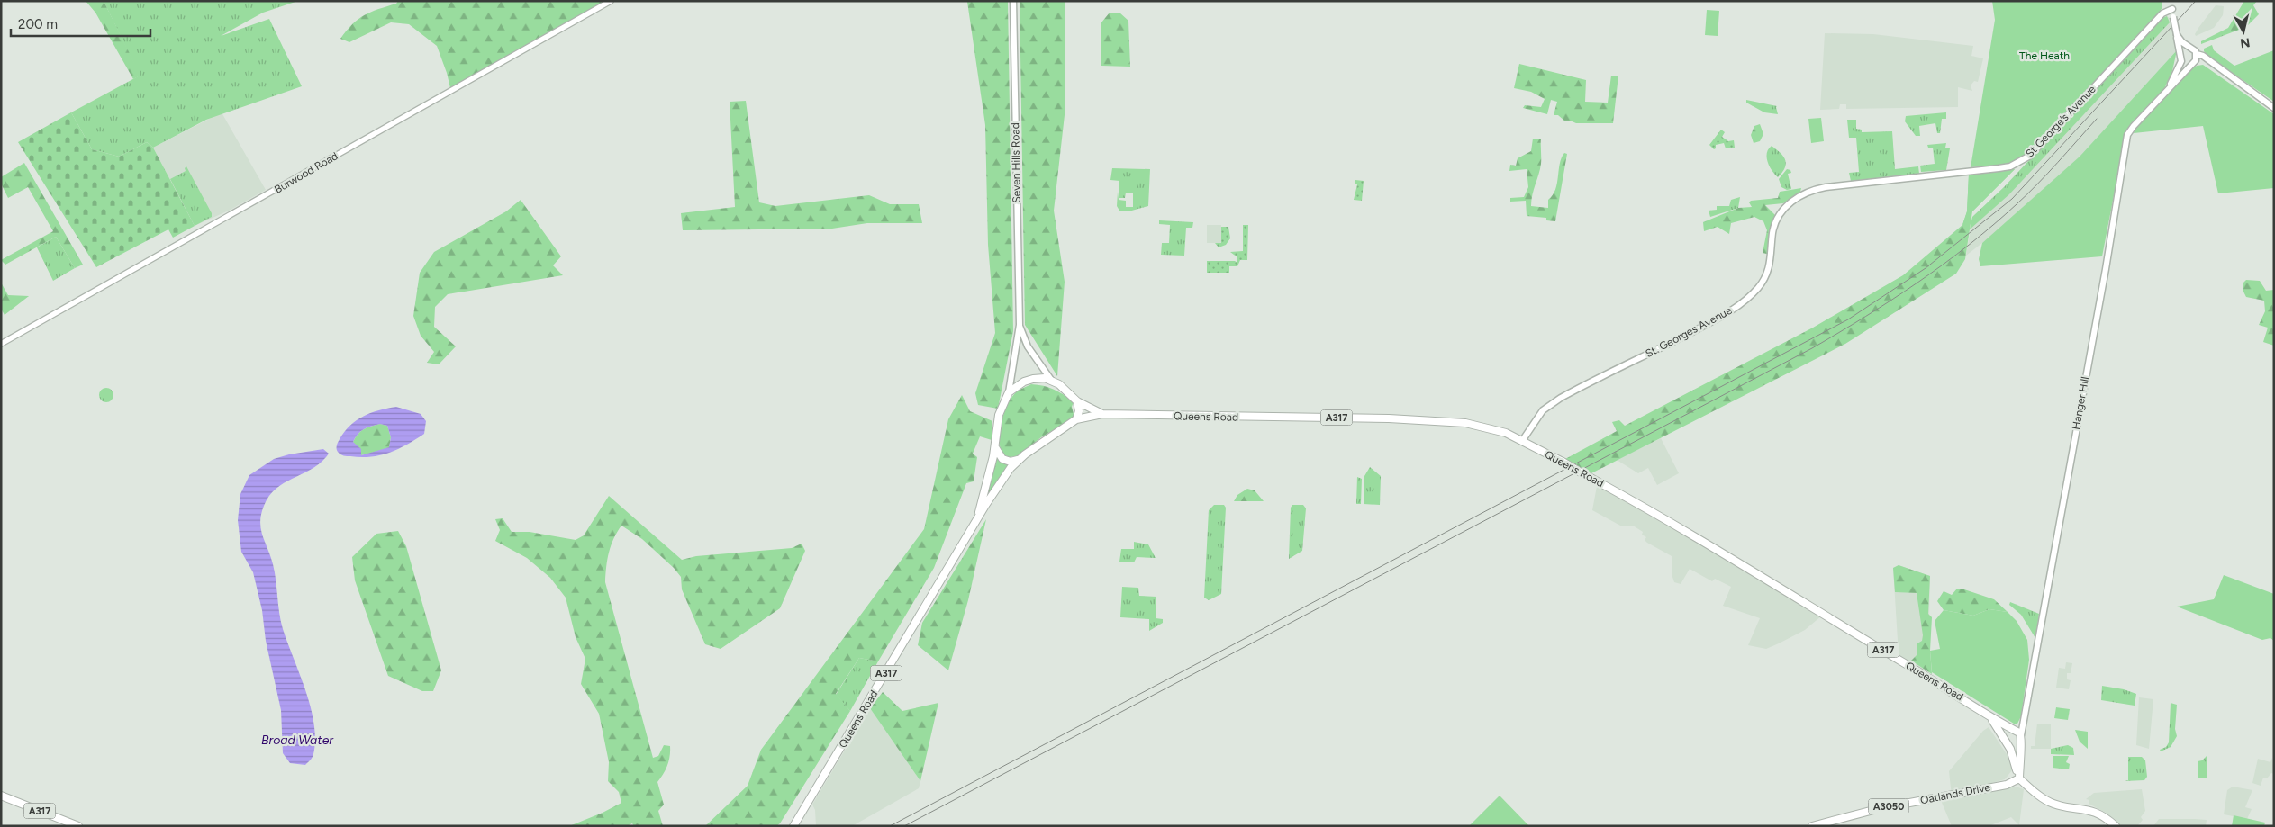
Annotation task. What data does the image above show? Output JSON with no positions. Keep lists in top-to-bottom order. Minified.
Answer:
{"streets":{"main road":["St George’s Avenue","Seven Hills Road","St. Georges Avenue","Hanger Hill","Queens Road","A317","Oatlands Drive","A3050"],"street":["Burwood Road"]},"crossings":[["St George’s Avenue","St. Georges Avenue"],["Seven Hills Road","Queens Road"],["Seven Hills Road","A317"],["St. Georges Avenue","Queens Road"],["Hanger Hill","Queens Road"],["Hanger Hill","Oatlands Drive"],["Queens Road","A317"],["Queens Road","Oatlands Drive"]],"water":["Broad Water"],"parks":["The Heath"],"scale_bar":"200 m","north":"bottom"}
